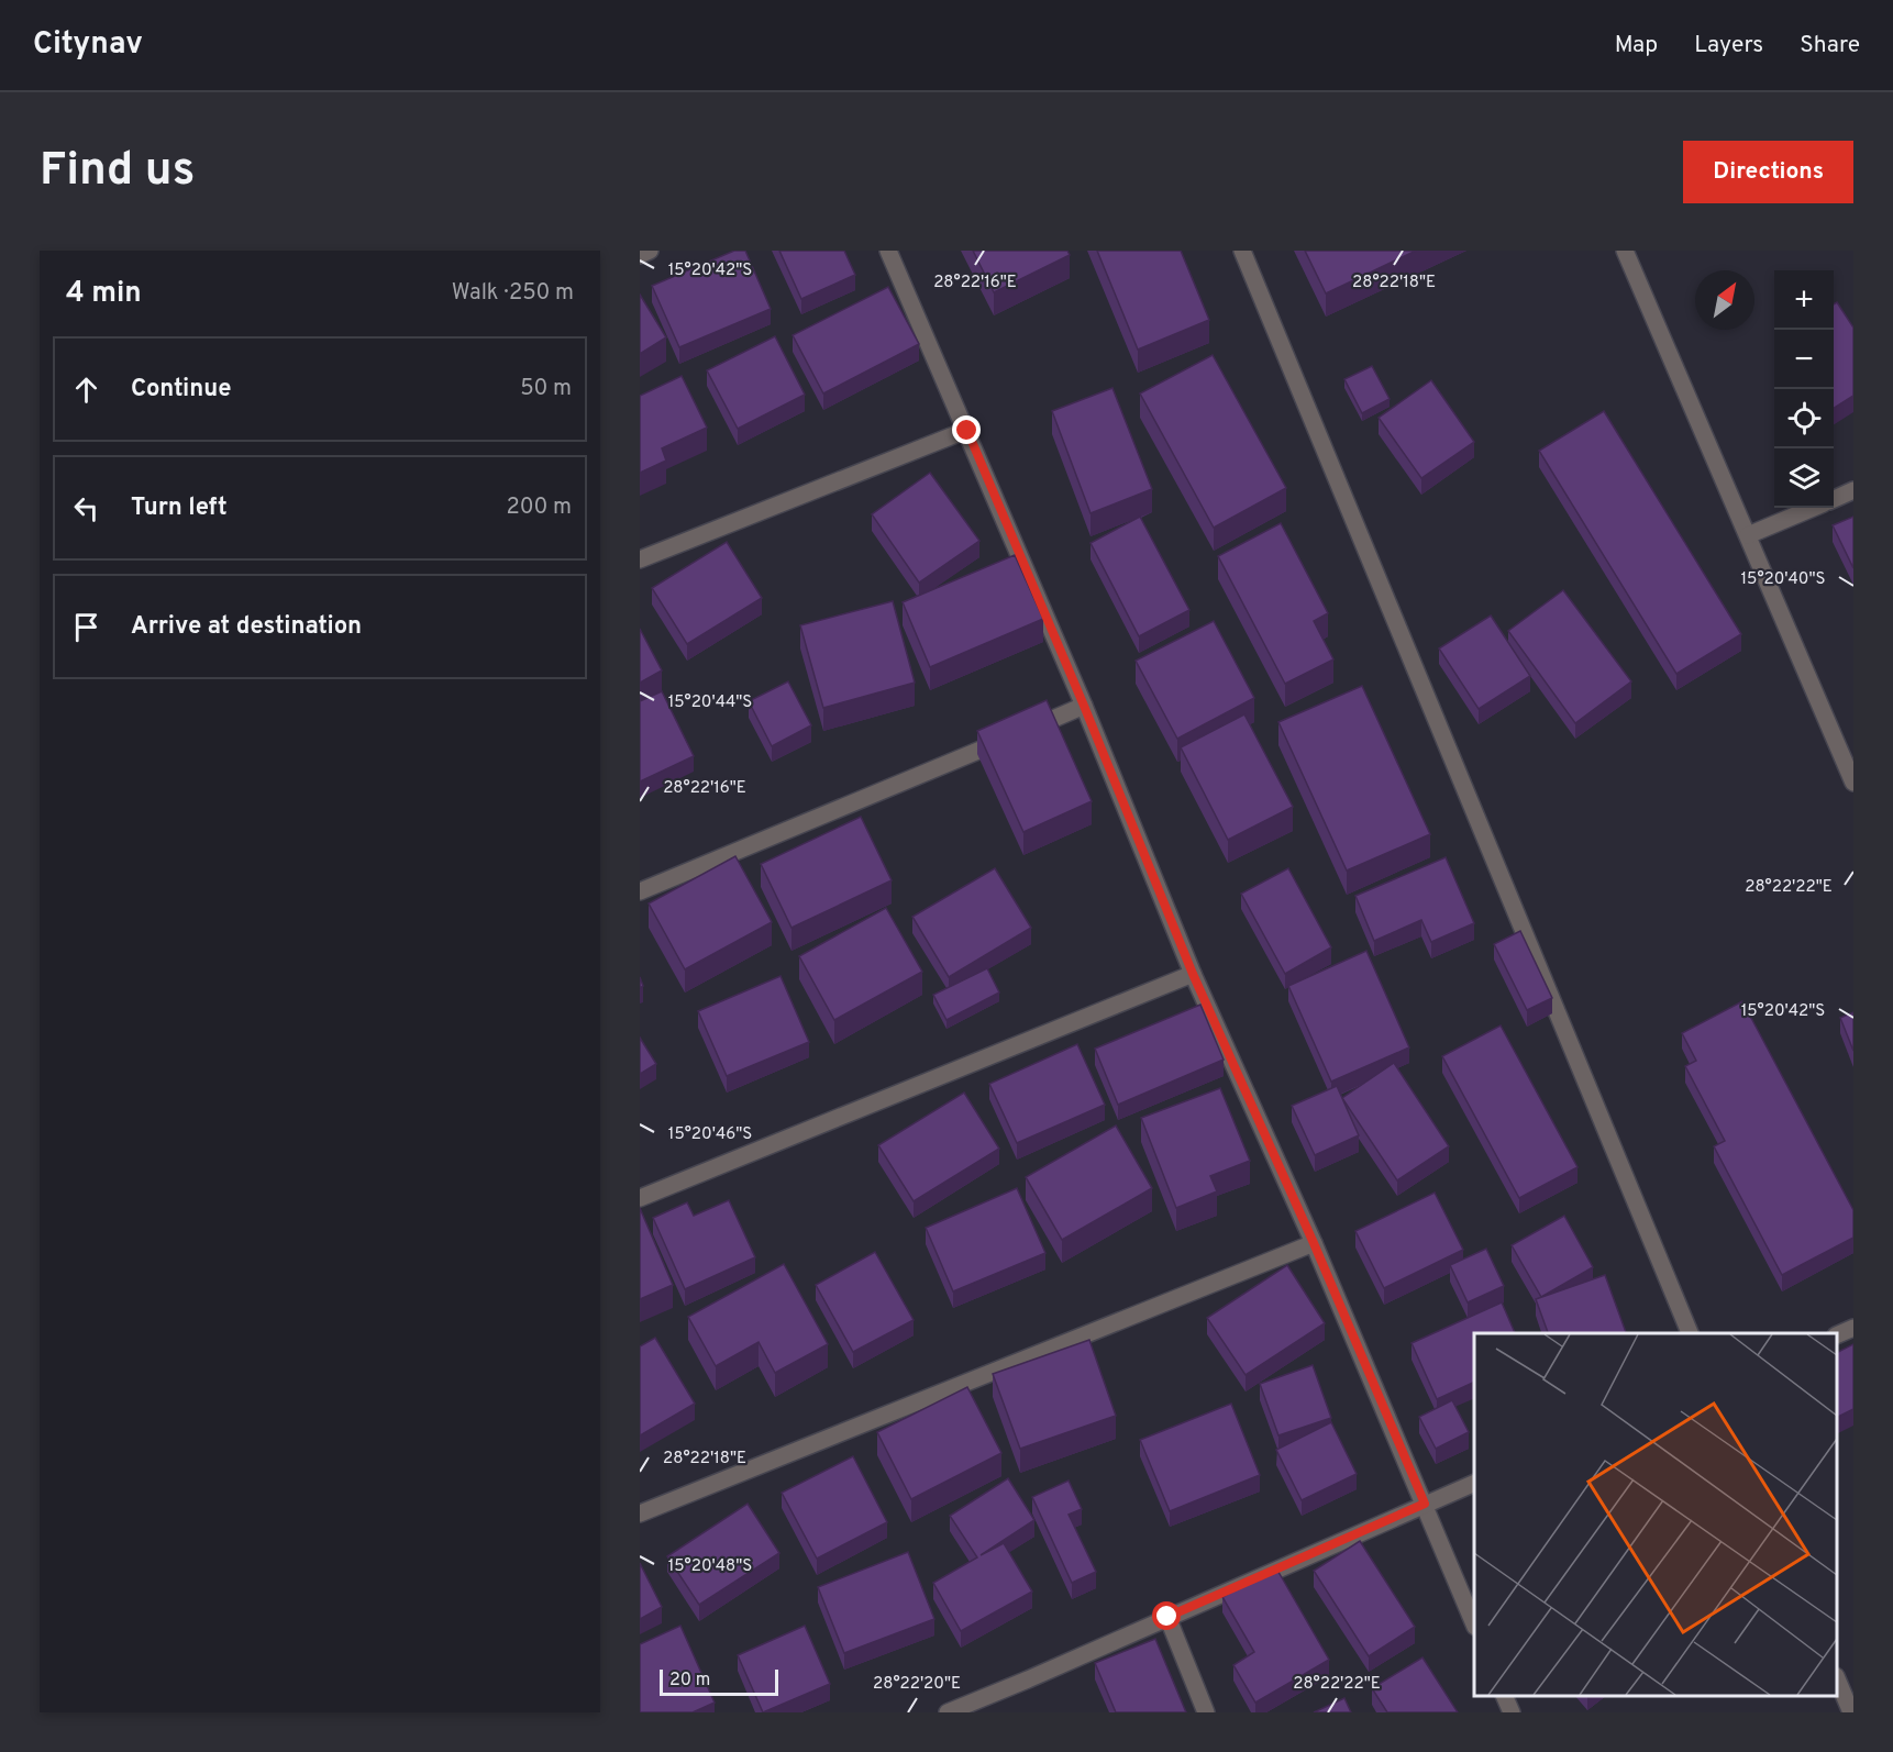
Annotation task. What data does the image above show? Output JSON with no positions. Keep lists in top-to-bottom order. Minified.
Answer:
{"scale_bar":"20 m","north":"top right","page":{"header":"Citynav","nav":["Map","Layers","Share"],"buttons":"Directions","title":"Find us","heading":["4 min","Walk · 250 m"],"map_buttons":["+","−"],"list":[["Continue","50 m"],["Turn left","200 m"],"Arrive at destination"],"scale":"20 m"},"coordinates":["15°20'42\"S","28°22'16\"E","28°22'18\"E","15°20'40\"S","15°20'44\"S","28°22'22\"E","15°20'46\"S","15°20'48\"S","28°22'20\"E"]}
